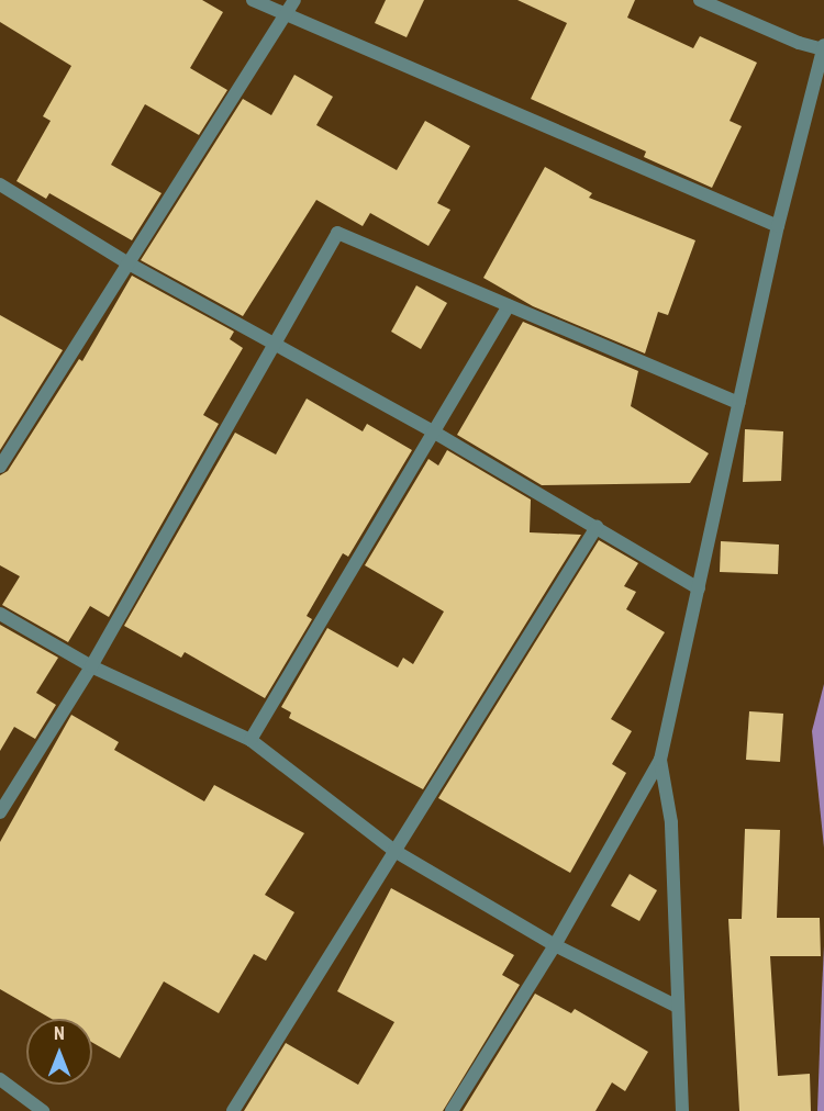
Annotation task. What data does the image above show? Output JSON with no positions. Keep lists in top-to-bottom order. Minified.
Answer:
{"north":"top"}
